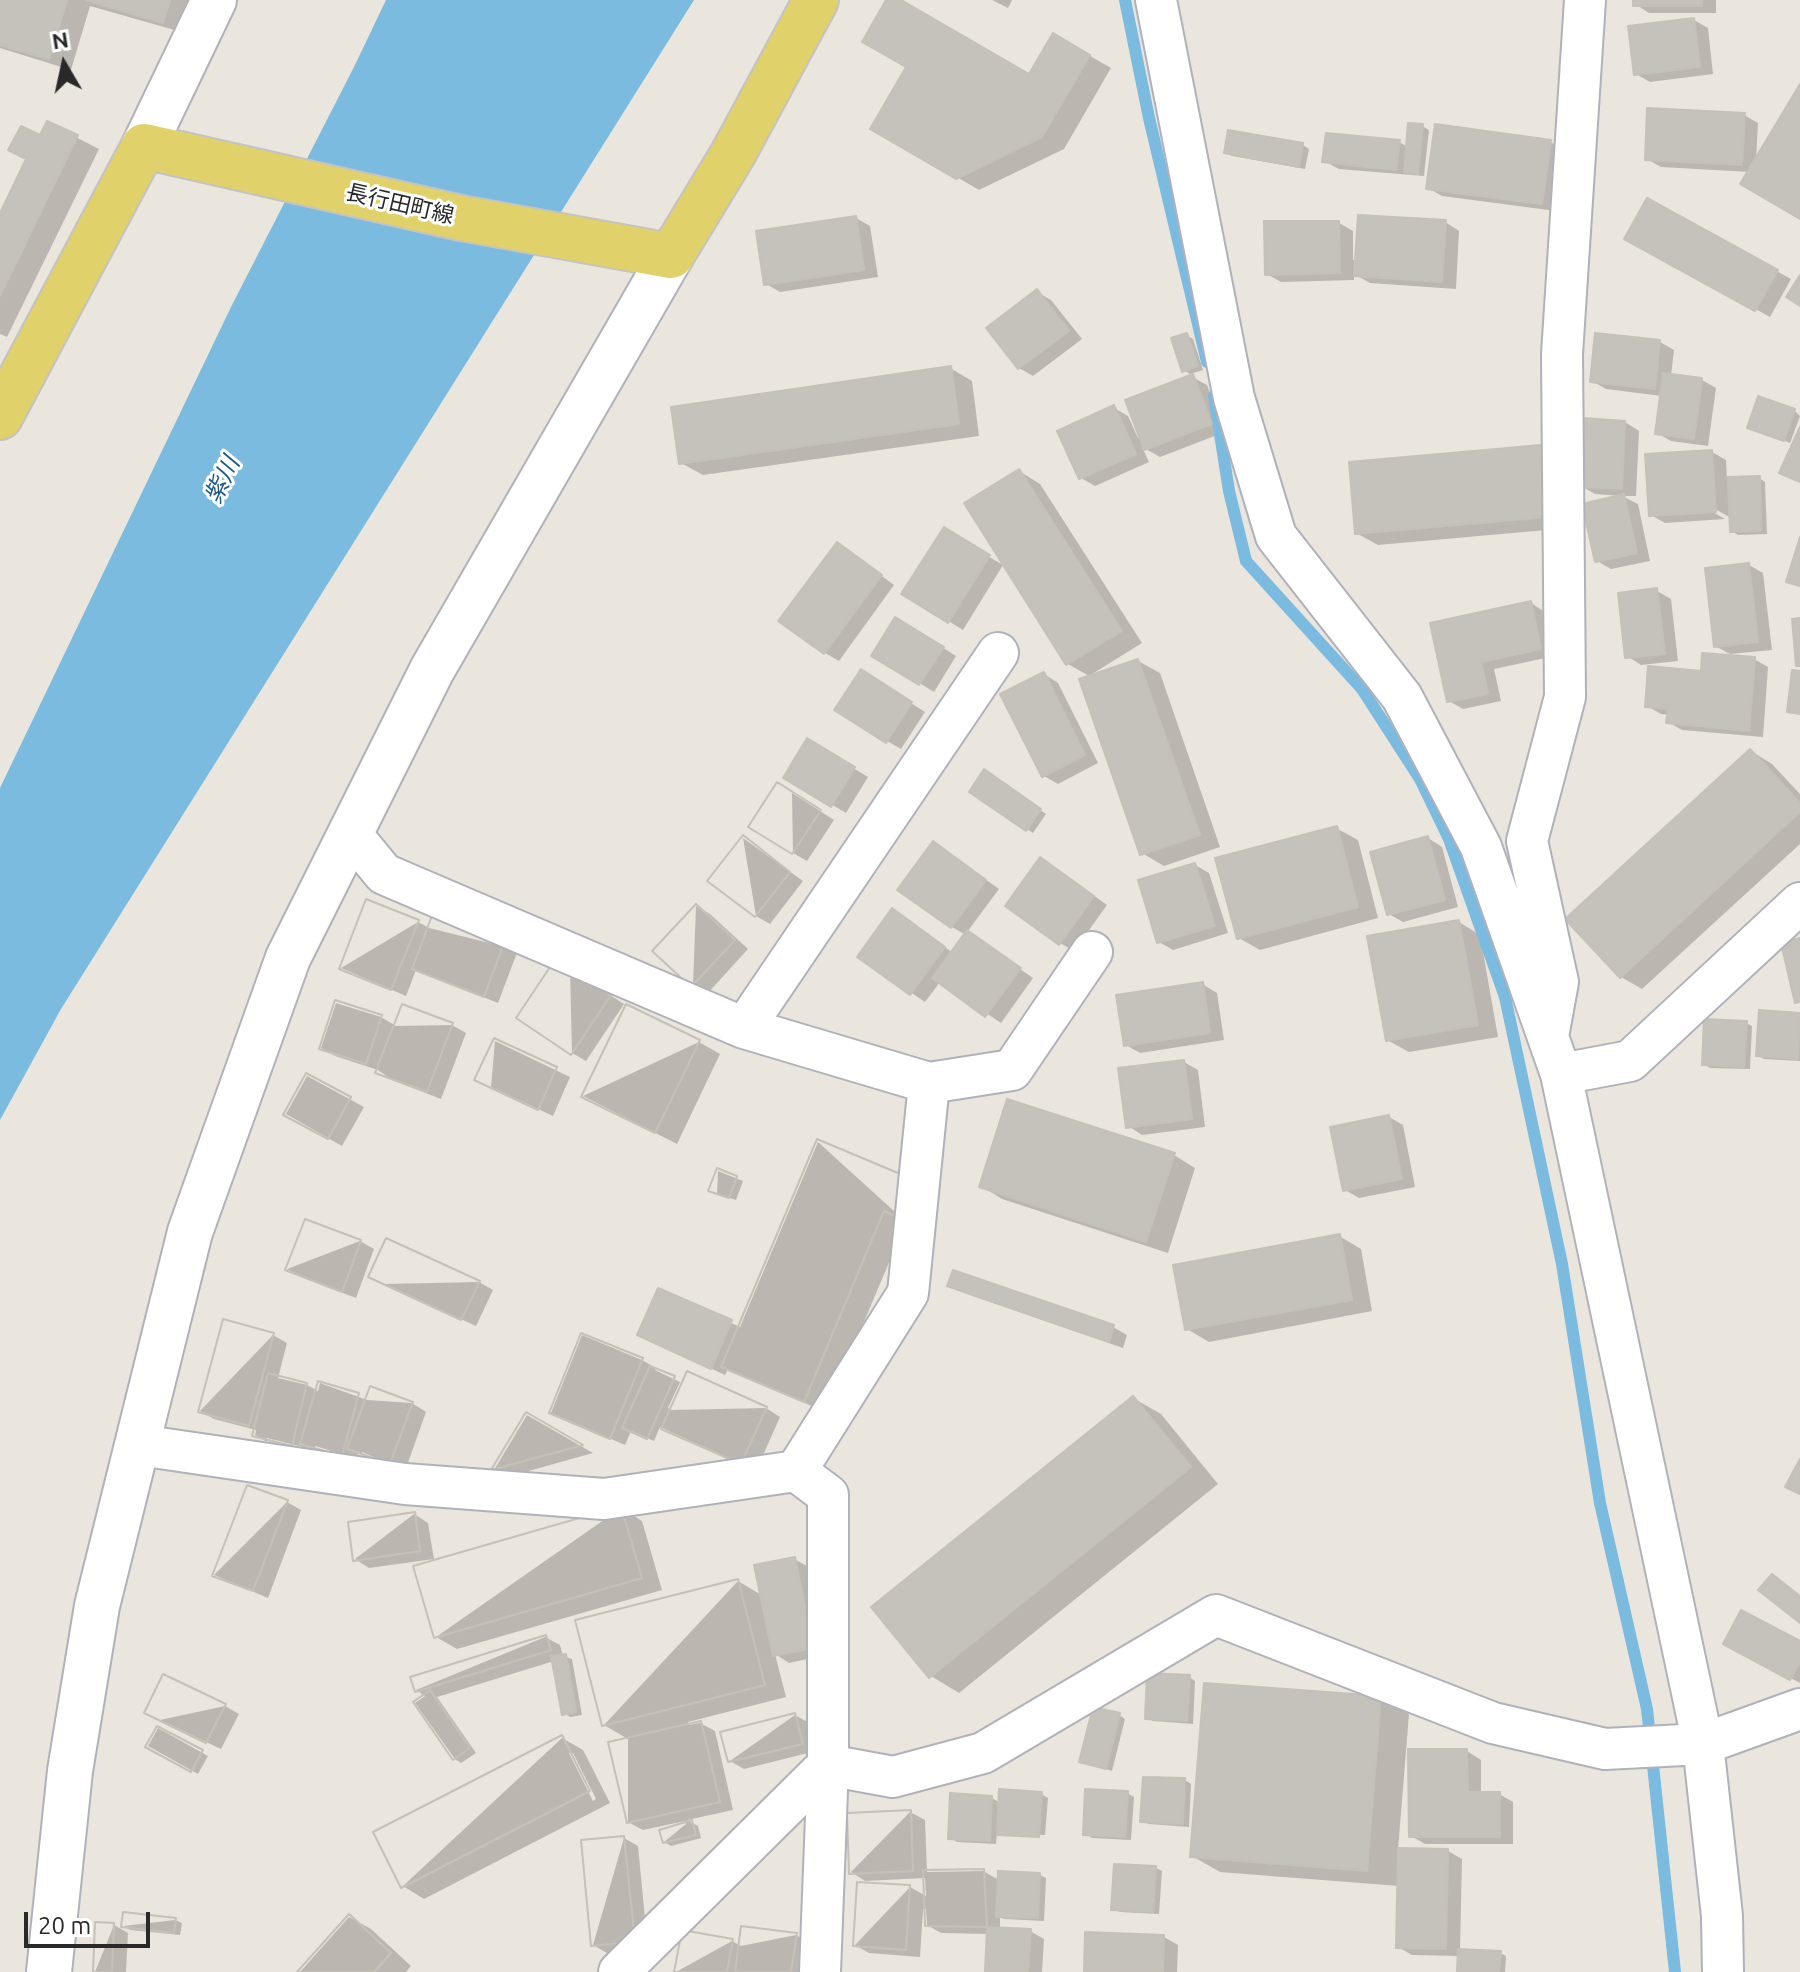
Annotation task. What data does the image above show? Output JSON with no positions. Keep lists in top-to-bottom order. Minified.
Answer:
{"streets":{"main road":["長行田町線"]},"water":["紫川"],"scale_bar":"20 m","north":"top"}
